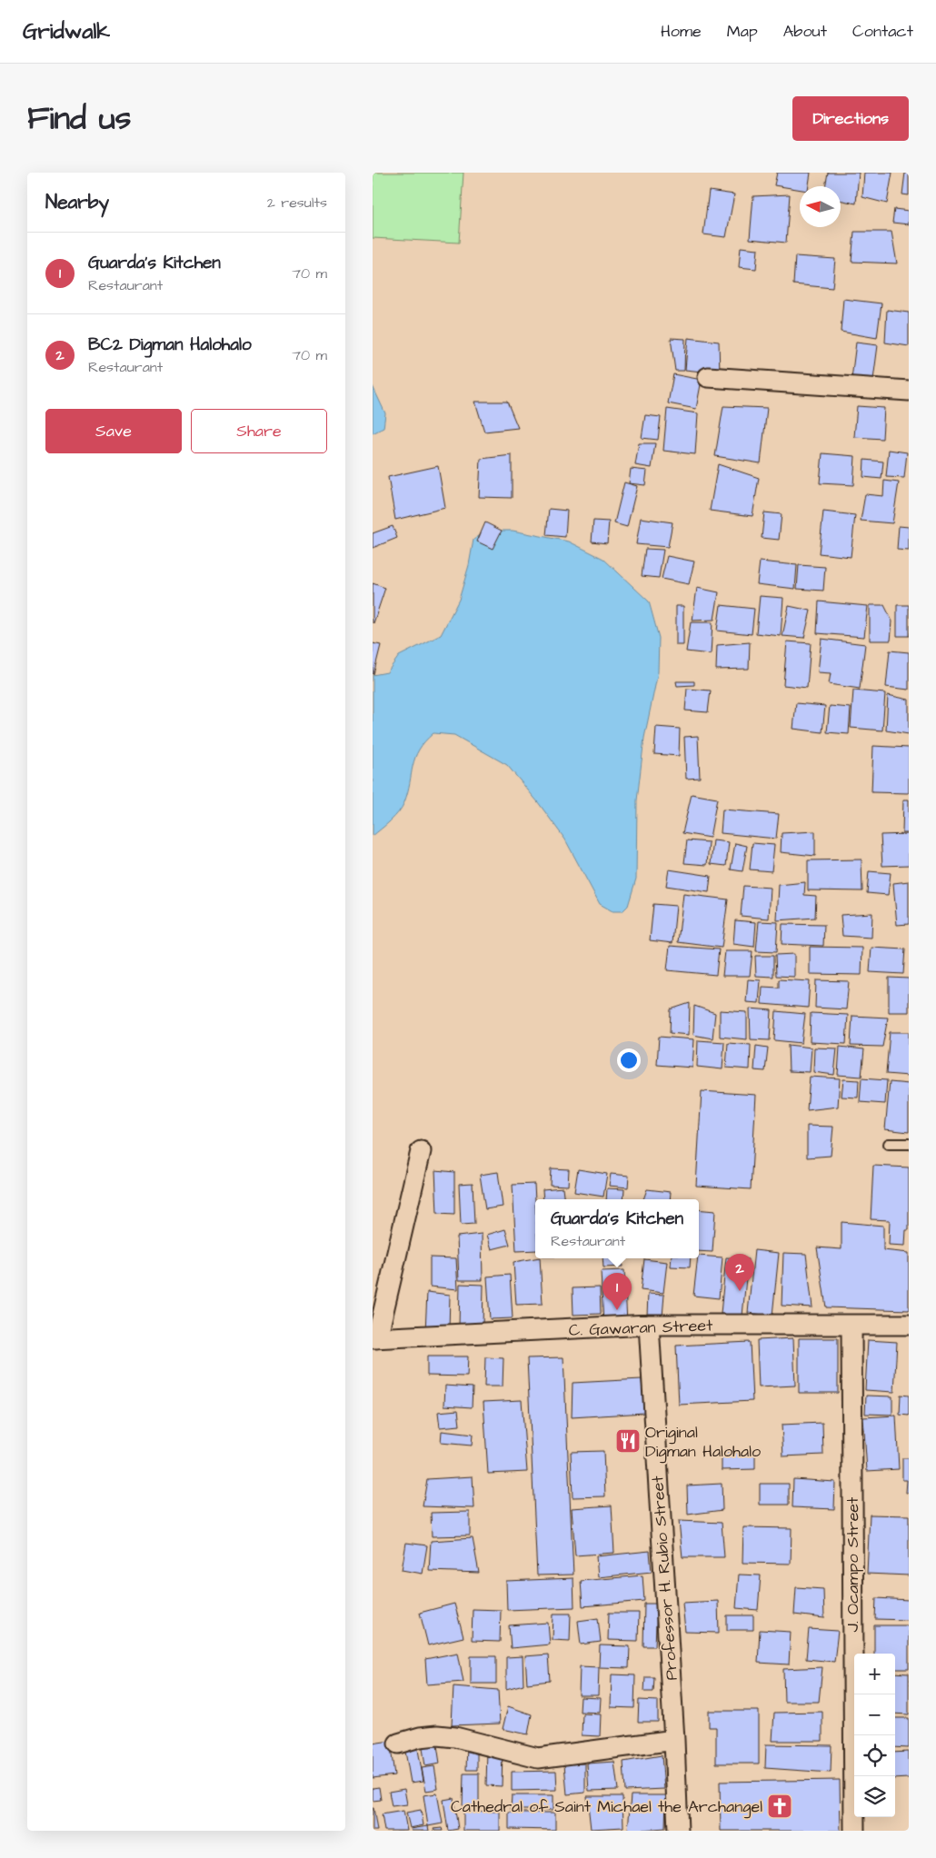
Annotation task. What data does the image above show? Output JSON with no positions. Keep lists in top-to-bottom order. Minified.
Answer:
{"streets":{"street":["C. Gawaran Street","J. Ocampo Street","Professor H. Rubio Street"]},"crossings":[["C. Gawaran Street","J. Ocampo Street"],["C. Gawaran Street","Professor H. Rubio Street"]],"places":{"restaurant":["Original Digman Halohalo"],"church":["Cathedral of Saint Michael the Archangel"]},"north":"left","page":{"header":"Gridwalk","nav":["Home","Map","About","Contact"],"title":"Find us","buttons":["Directions",["Save","Share"]],"heading":["Nearby","2 results"],"list":[{"mark":"1","name":"Guarda’s Kitchen","note":"Restaurant","value":"70 m"},{"mark":"2","name":"BC2 Digman Halohalo","note":"Restaurant","value":"70 m"}],"popup":["Guarda’s Kitchen","Restaurant"],"pins":["2","1"],"map_buttons":["+","−"]}}
